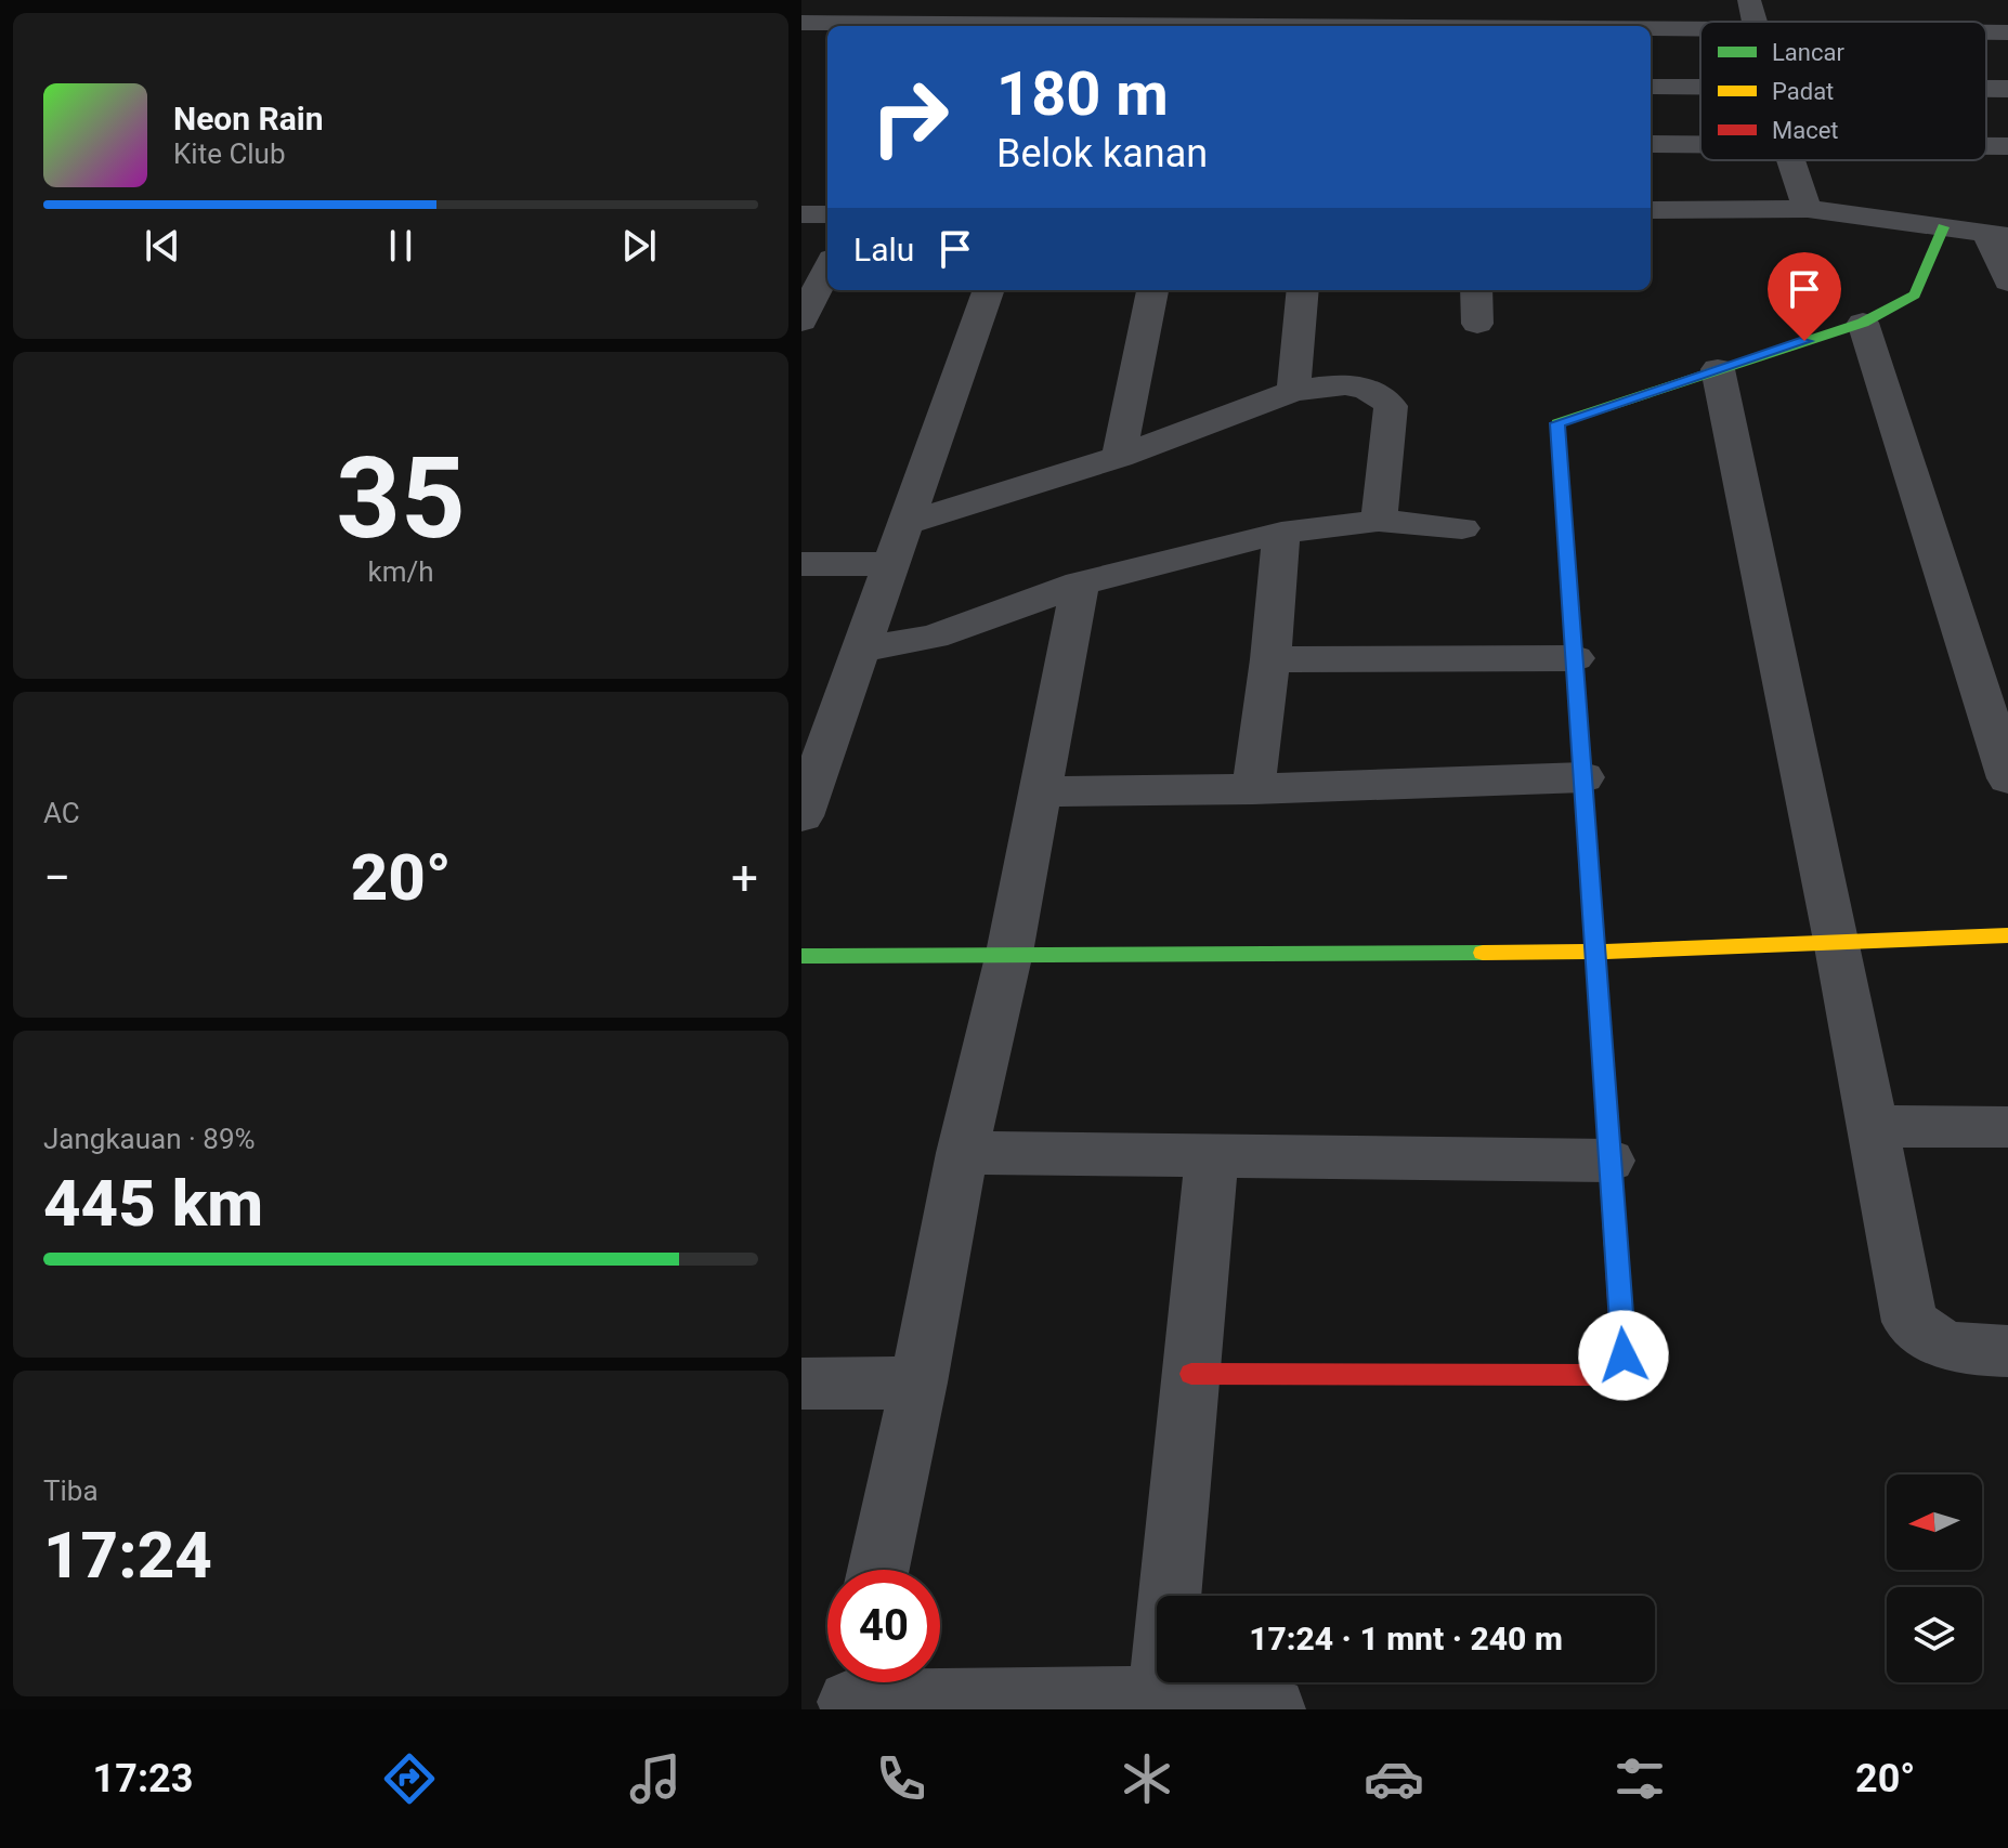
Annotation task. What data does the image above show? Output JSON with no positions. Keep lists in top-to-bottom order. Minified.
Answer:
{"legend":["Lancar","Padat","Macet"],"north":"left","page":{"turn":["180 m","Belok kanan"],"song":["Neon Rain","Kite Club"],"then":"Lalu","tile":[["35","km/h"],"AC",["Jangkauan · 89%","445 km"],["Tiba","17:24"]],"heat":["−","20°","+"],"limit":"40","trip":"17:24 · 1 mnt · 240 m","tabs":["17:23","20°"]}}
